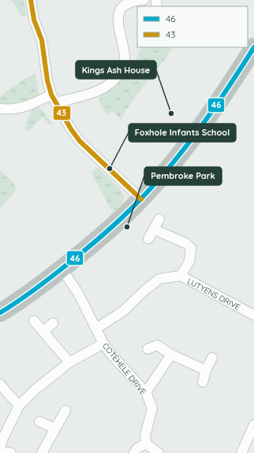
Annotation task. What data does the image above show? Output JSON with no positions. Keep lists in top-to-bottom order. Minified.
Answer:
{"streets":{"street":["LUTYENS DRIVE","COTEHELE DRIVE"]},"crossings":[["LUTYENS DRIVE","COTEHELE DRIVE"]],"places":["Kings Ash House","Foxhole Infants School","Pembroke Park"],"lines":["transit line 43","transit line 46"],"legend":["46","43"]}
